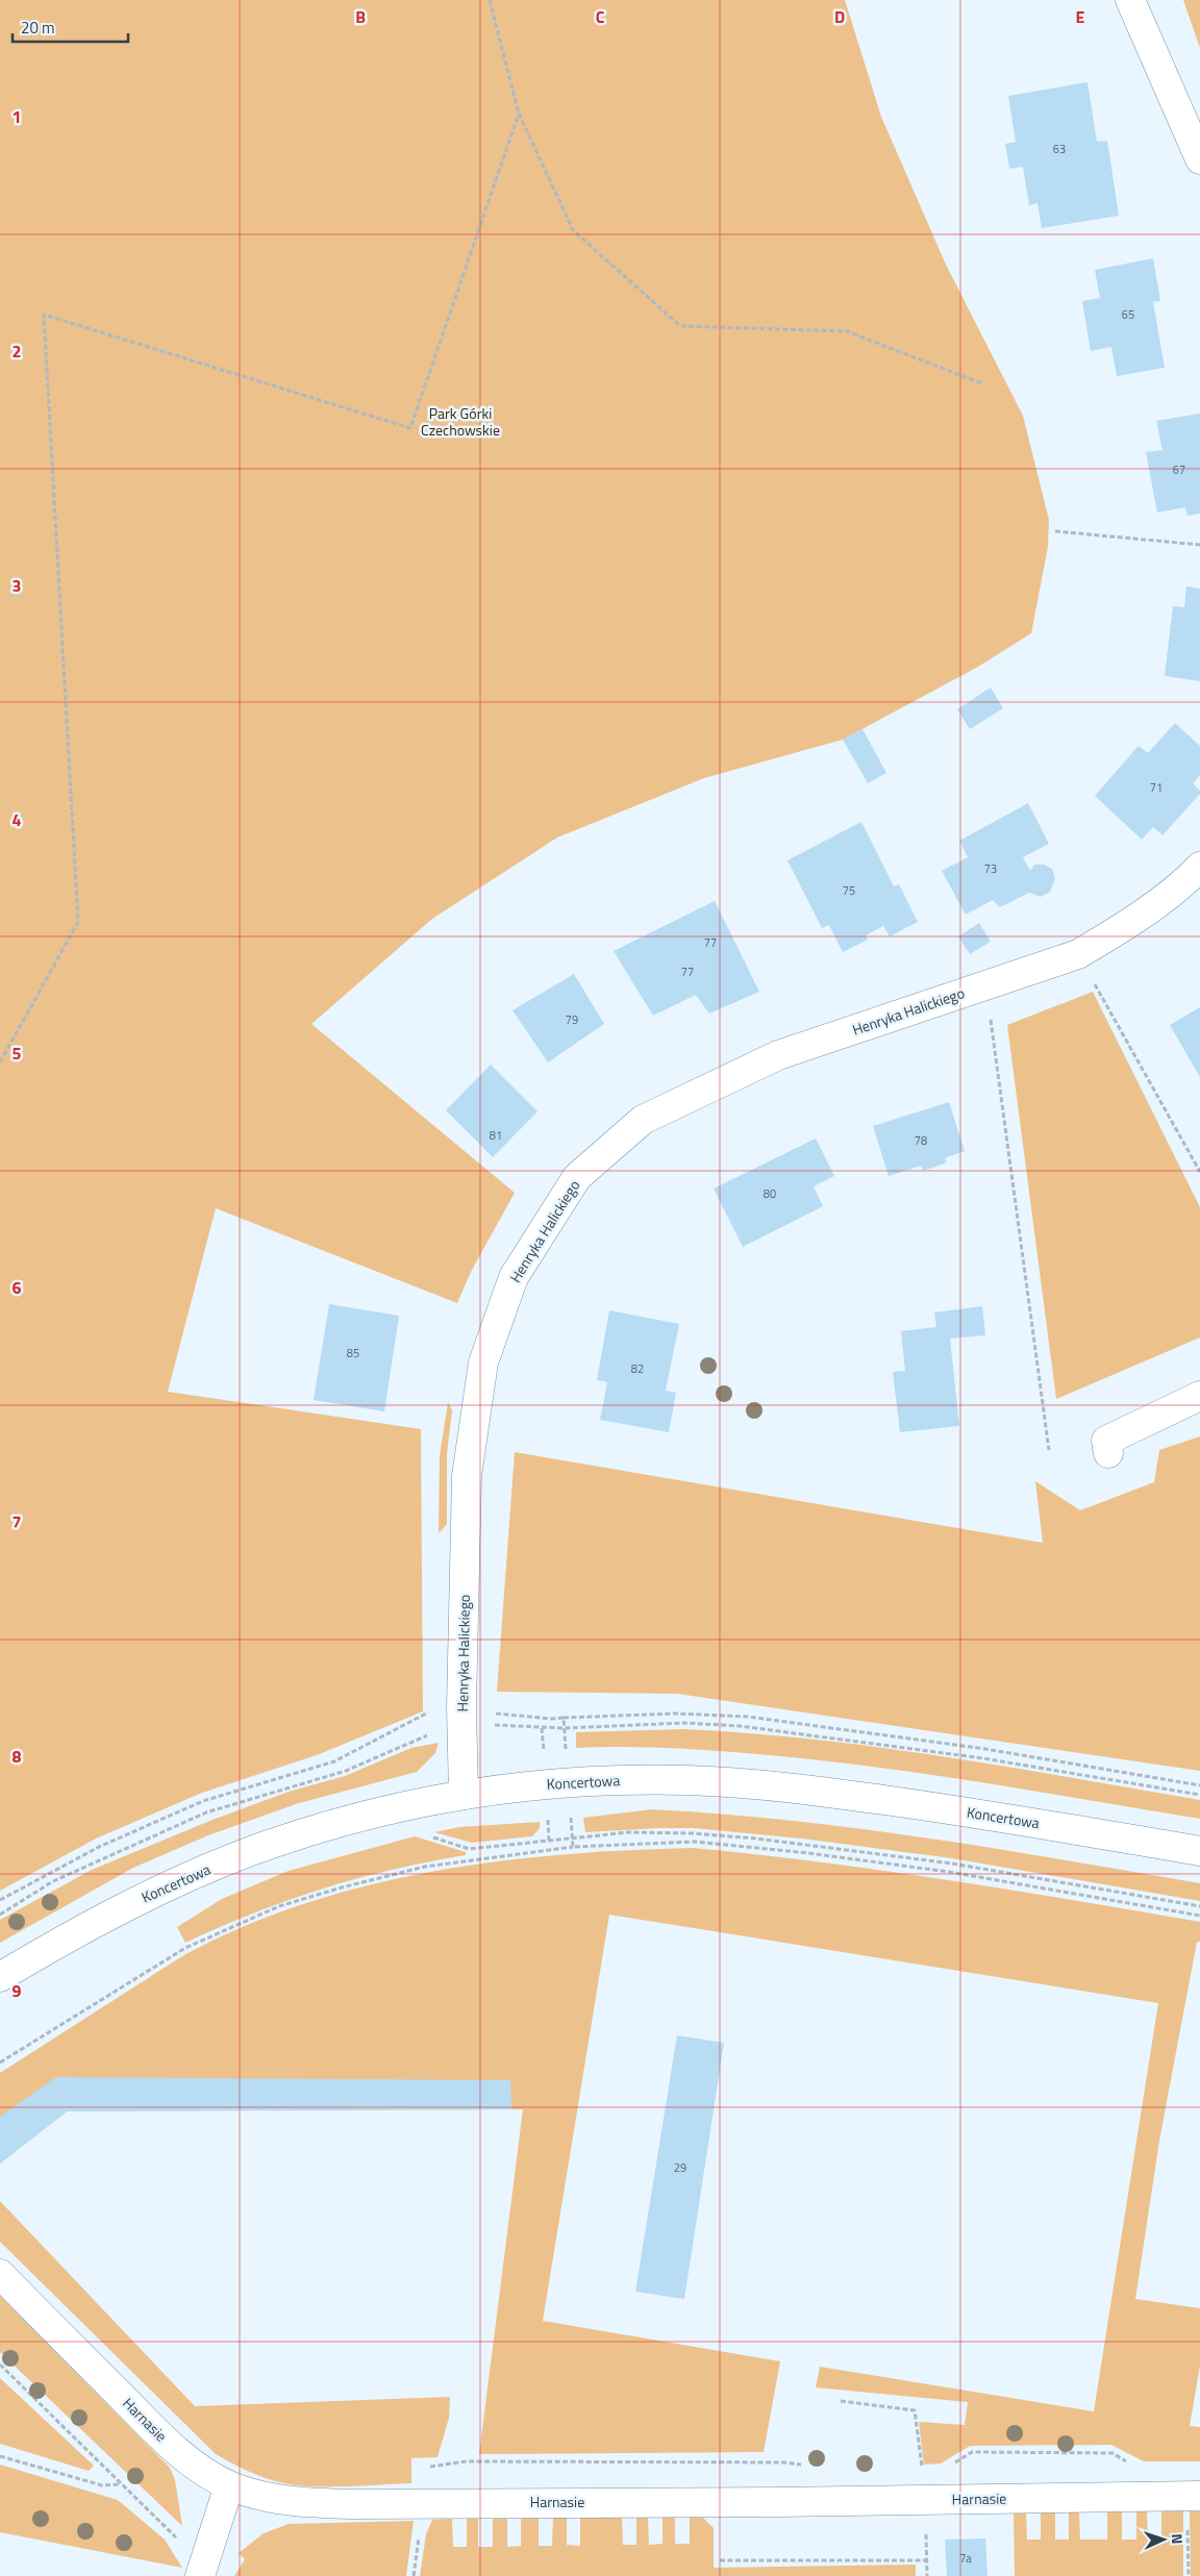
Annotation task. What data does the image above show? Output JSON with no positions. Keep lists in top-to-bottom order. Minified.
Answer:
{"streets":{"street":["Henryka Halickiego","Koncertowa","Harnasie"]},"crossings":[["Henryka Halickiego","Koncertowa"]],"parks":["Park Górki Czechowskie"],"house_numbers":["63","65","67","71","73","75","77","77","79","81","78","80","85","82","29","7a"],"scale_bar":"20 m","north":"right","grid":{"columns":["B","C","D","E"],"rows":["1","2","3","4","5","6","7","8","9"]}}
